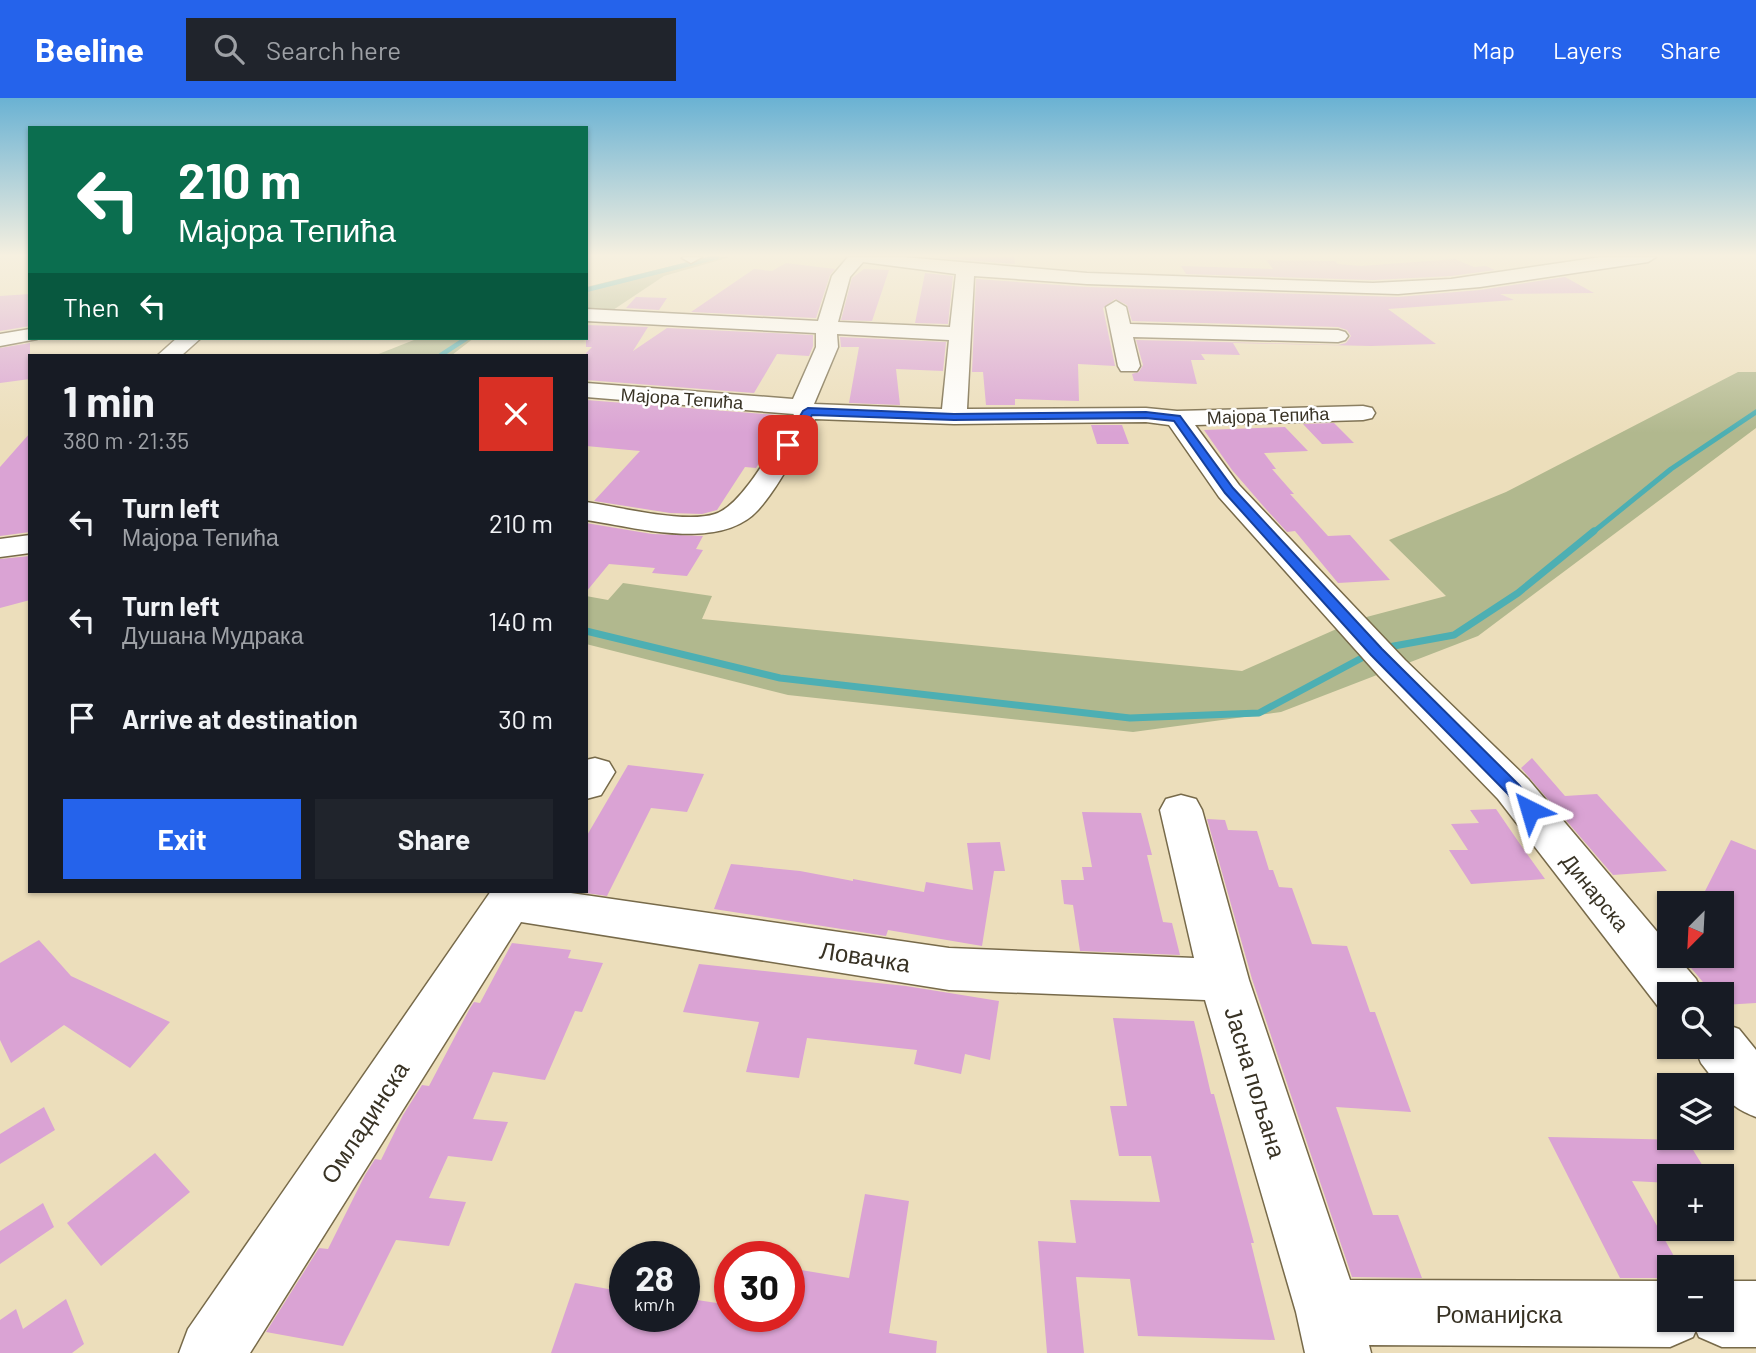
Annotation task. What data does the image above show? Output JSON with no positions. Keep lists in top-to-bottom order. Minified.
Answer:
{"streets":{"street":["Мајора Тепића","Динарска","Ловачка","Јасна пољана","Омладинска","Романијска"]},"crossings":[["Мајора Тепића","Динарска"],["Ловачка","Јасна пољана"],["Ловачка","Омладинска"],["Јасна пољана","Романијска"]],"north":"bottom left","page":{"header":"Beeline","search":"Search here","nav":["Map","Layers","Share"],"turn":["210 m","Мајора Тепића"],"then":"Then","heading":["1 min","380 m · 21:35"],"list":[{"name":"Turn left","note":"Мајора Тепића","value":"210 m"},{"name":"Turn left","note":"Душана Мудрака","value":"140 m"},{"name":"Arrive at destination","value":"30 m"}],"buttons":["Exit","Share"],"map_buttons":["+","−"],"speed":"28 km/h","limit":"30"}}
